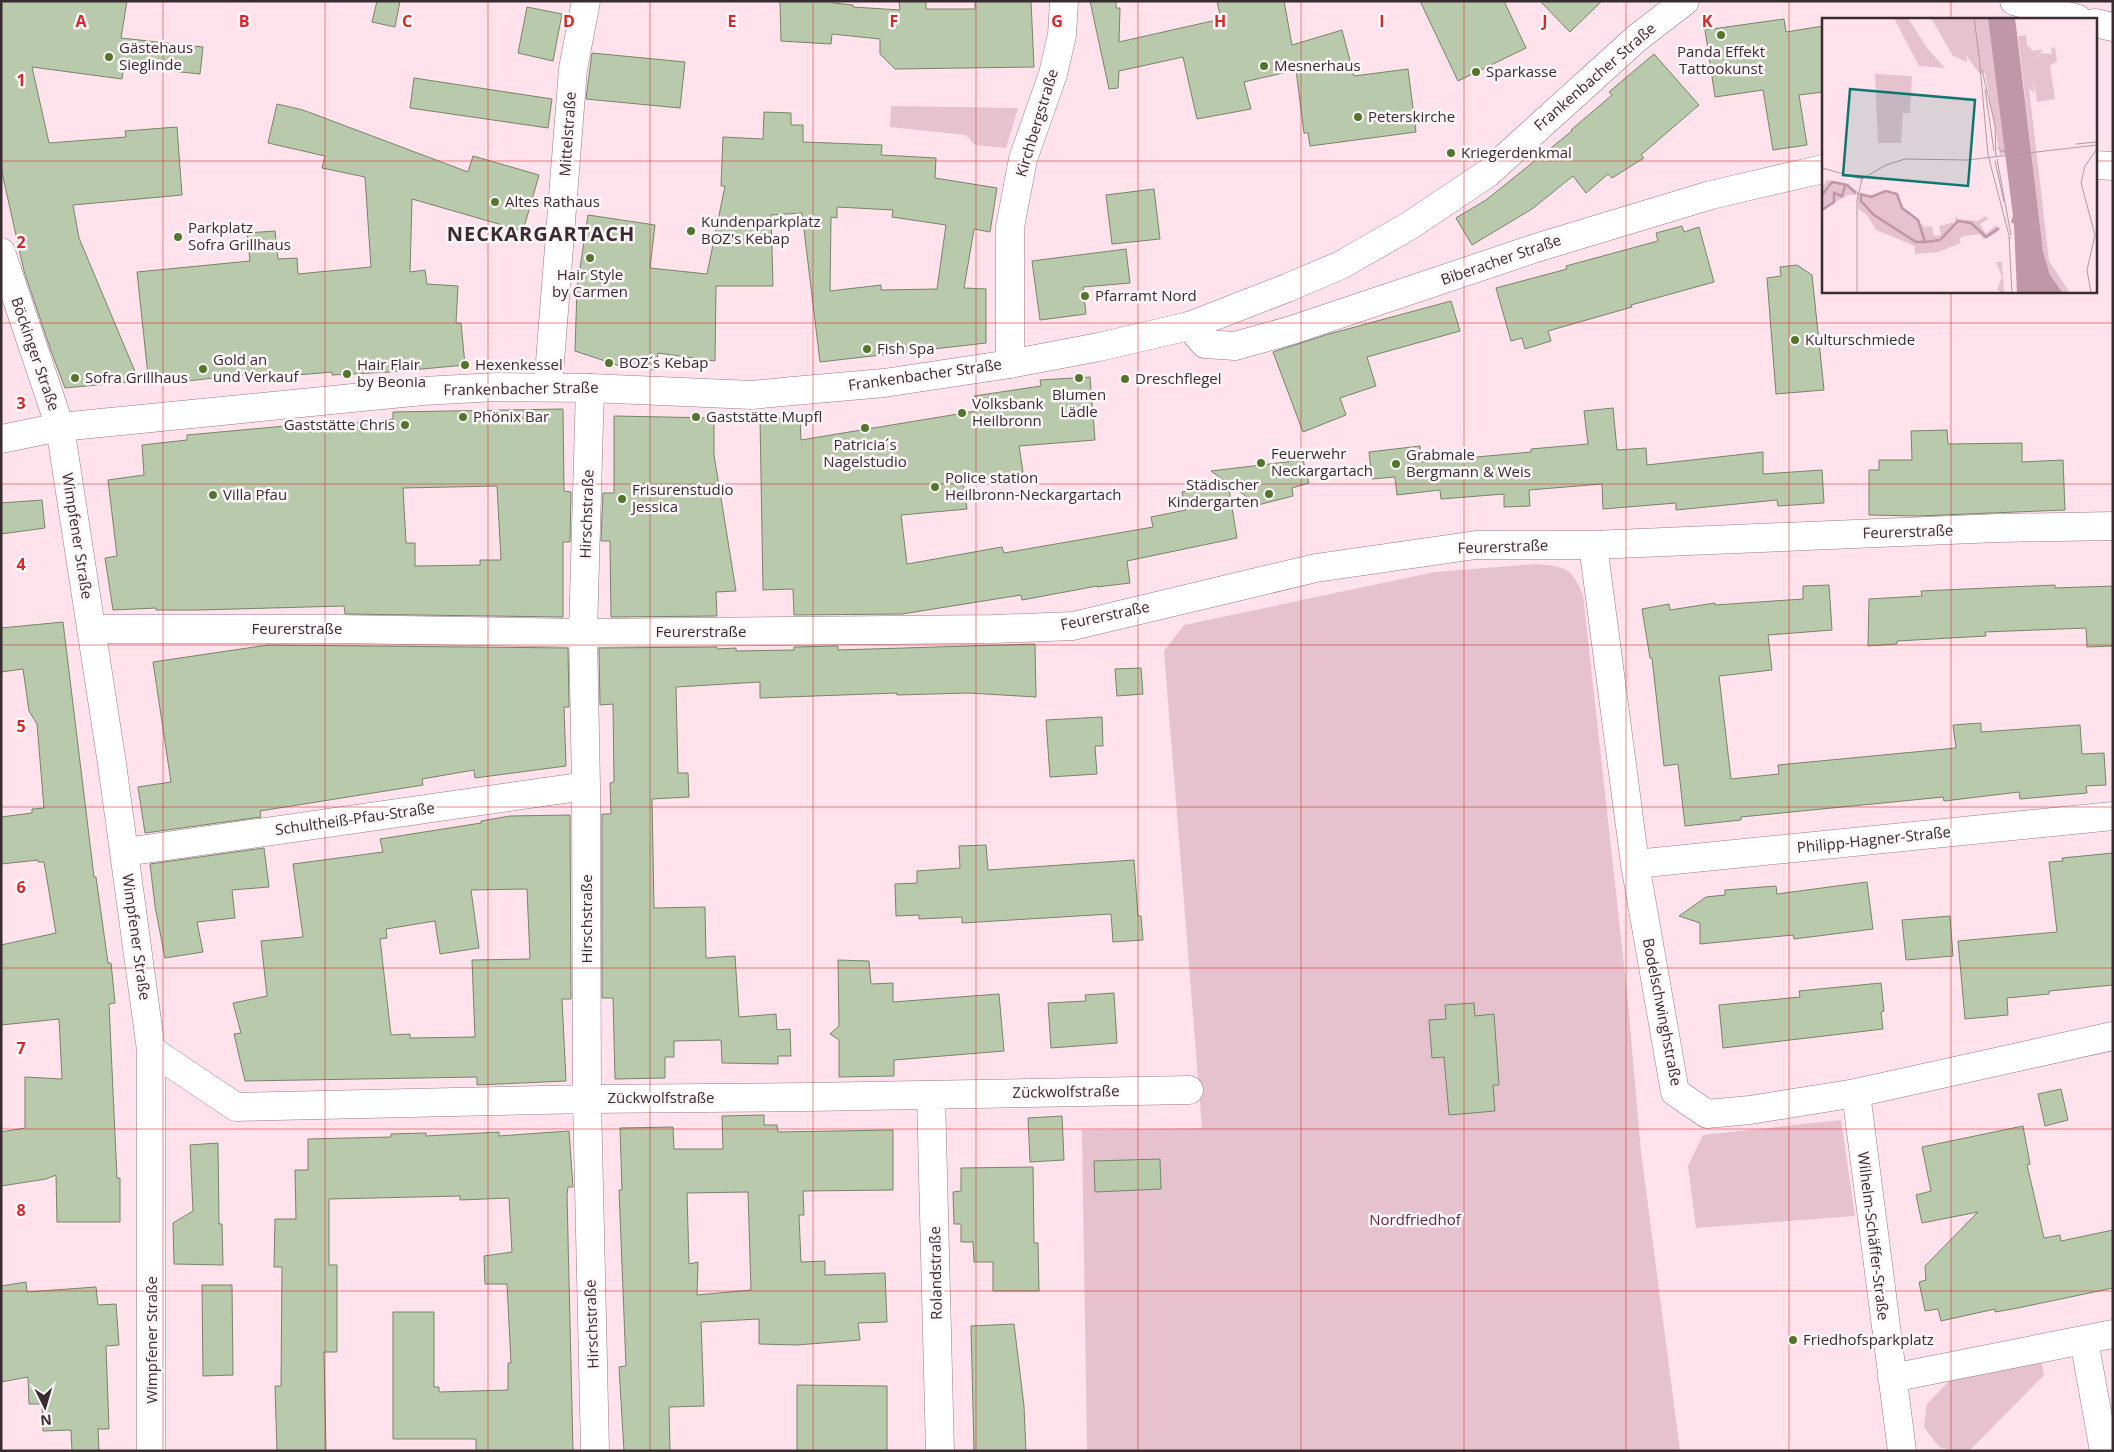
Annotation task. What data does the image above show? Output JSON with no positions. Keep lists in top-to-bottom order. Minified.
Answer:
{"streets":{"street":["Frankenbacher Straße","Kirchbergstraße","Mittelstraße","Biberacher Straße","Böckinger Straße","Hirschstraße","Feurerstraße","Wimpfener Straße","Schultheiß-Pfau-Straße","Philipp-Hagner-Straße","Bodelschwinghstraße","Zückwolfstraße","Wilhelm-Schäffer-Straße","Rolandstraße"]},"crossings":[["Frankenbacher Straße","Kirchbergstraße"],["Frankenbacher Straße","Mittelstraße"],["Frankenbacher Straße","Biberacher Straße"],["Frankenbacher Straße","Böckinger Straße"],["Frankenbacher Straße","Hirschstraße"],["Frankenbacher Straße","Wimpfener Straße"],["Böckinger Straße","Wimpfener Straße"],["Hirschstraße","Feurerstraße"],["Hirschstraße","Schultheiß-Pfau-Straße"],["Hirschstraße","Zückwolfstraße"],["Feurerstraße","Wimpfener Straße"],["Feurerstraße","Bodelschwinghstraße"],["Wimpfener Straße","Schultheiß-Pfau-Straße"],["Wimpfener Straße","Zückwolfstraße"],["Philipp-Hagner-Straße","Bodelschwinghstraße"],["Bodelschwinghstraße","Wilhelm-Schäffer-Straße"],["Zückwolfstraße","Rolandstraße"]],"districts":["NECKARGARTACH"],"parks":["Nordfriedhof"],"places":["Panda Effekt Tattookunst","Gästehaus Sieglinde","Mesnerhaus","Sparkasse","Peterskirche","Kriegerdenkmal","Altes Rathaus","Kundenparkplatz BOZ's Kebap","Parkplatz Sofra Grillhaus","Hair Style by Carmen","Pfarramt Nord","Kulturschmiede","Fish Spa","BOZ´s Kebap","Hexenkessel","Gold an und Verkauf","Hair Flair by Beonia","Sofra Grillhaus","Blumen Lädle","Dreschflegel","Volksbank Heilbronn","Phönix Bar","Gaststätte Mupfl","Gaststätte Chris","Patricia´s Nagelstudio","Feuerwehr Neckargartach","Grabmale Bergmann & Weis","Police station Heilbronn-Neckargartach","Städischer Kindergarten","Villa Pfau","Frisurenstudio Jessica","Friedhofsparkplatz"],"north":"bottom","grid":{"columns":["A","B","C","D","E","F","G","H","I","J","K"],"rows":["1","2","3","4","5","6","7","8"]}}
